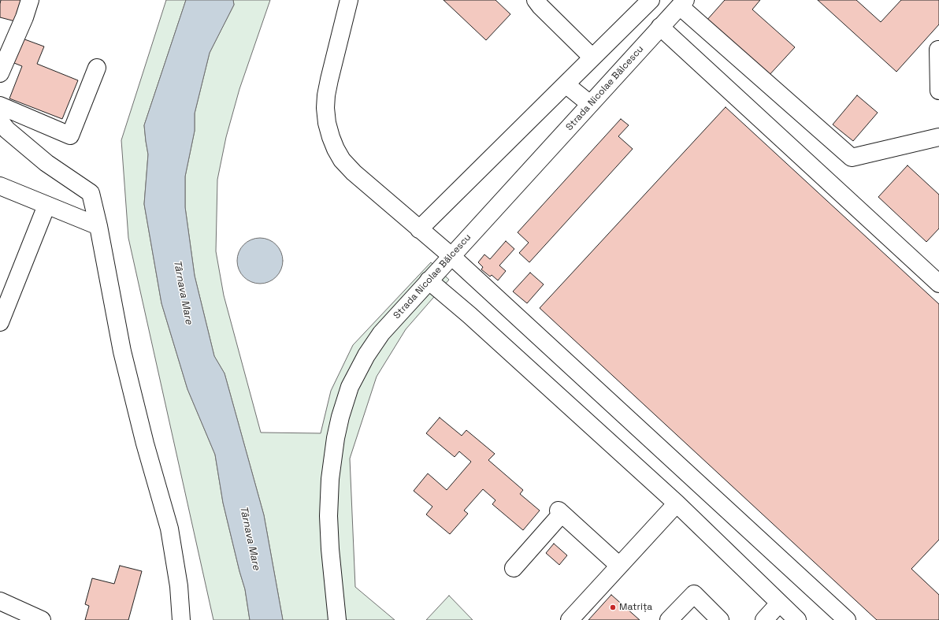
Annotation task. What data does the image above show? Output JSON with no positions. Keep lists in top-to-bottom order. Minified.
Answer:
{"streets":{"main road":["Strada Nicolae Bălcescu"]},"water":["Târnava Mare"],"places":["Matrița"]}
